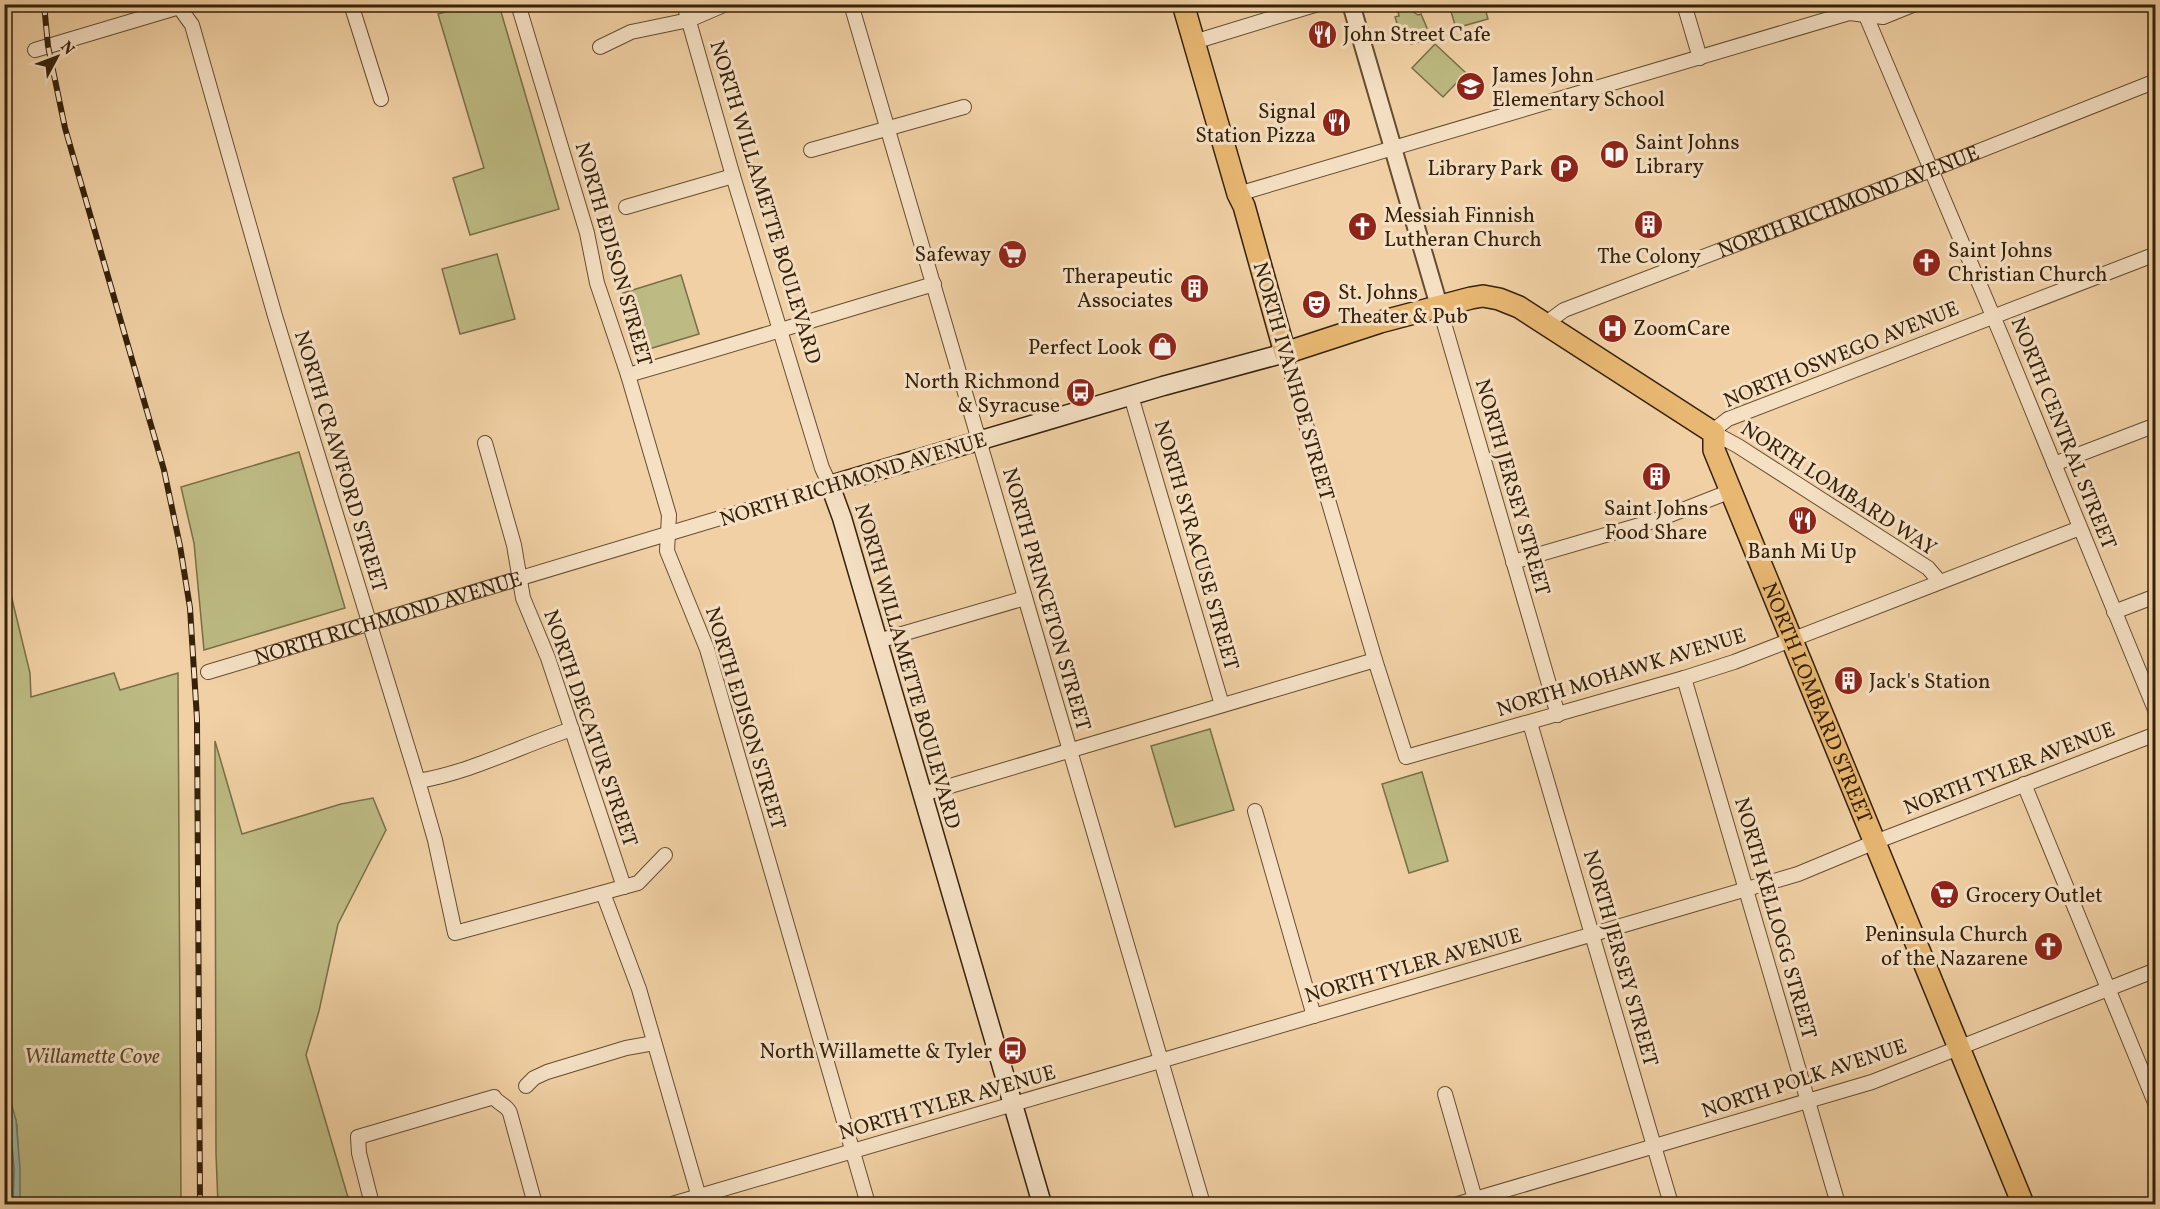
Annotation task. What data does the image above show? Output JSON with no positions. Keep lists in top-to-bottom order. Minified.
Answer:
{"streets":{"main road":["NORTH RICHMOND AVENUE","NORTH WILLAMETTE BOULEVARD","NORTH IVANHOE STREET","NORTH LOMBARD STREET"],"street":["NORTH EDISON STREET","NORTH OSWEGO AVENUE","NORTH CENTRAL STREET","NORTH CRAWFORD STREET","NORTH JERSEY STREET","NORTH LOMBARD WAY","NORTH SYRACUSE STREET","NORTH PRINCETON STREET","NORTH MOHAWK AVENUE","NORTH DECATUR STREET","NORTH TYLER AVENUE","NORTH KELLOGG STREET","NORTH POLK AVENUE"]},"crossings":[["NORTH RICHMOND AVENUE","NORTH WILLAMETTE BOULEVARD"],["NORTH RICHMOND AVENUE","NORTH EDISON STREET"],["NORTH RICHMOND AVENUE","NORTH IVANHOE STREET"],["NORTH RICHMOND AVENUE","NORTH CENTRAL STREET"],["NORTH RICHMOND AVENUE","NORTH CRAWFORD STREET"],["NORTH RICHMOND AVENUE","NORTH JERSEY STREET"],["NORTH RICHMOND AVENUE","NORTH SYRACUSE STREET"],["NORTH RICHMOND AVENUE","NORTH PRINCETON STREET"],["NORTH RICHMOND AVENUE","NORTH DECATUR STREET"],["NORTH WILLAMETTE BOULEVARD","NORTH TYLER AVENUE"],["NORTH EDISON STREET","NORTH TYLER AVENUE"],["NORTH OSWEGO AVENUE","NORTH CENTRAL STREET"],["NORTH OSWEGO AVENUE","NORTH LOMBARD WAY"],["NORTH OSWEGO AVENUE","NORTH LOMBARD STREET"],["NORTH IVANHOE STREET","NORTH MOHAWK AVENUE"],["NORTH CENTRAL STREET","NORTH MOHAWK AVENUE"],["NORTH JERSEY STREET","NORTH MOHAWK AVENUE"],["NORTH JERSEY STREET","NORTH TYLER AVENUE"],["NORTH JERSEY STREET","NORTH POLK AVENUE"],["NORTH LOMBARD WAY","NORTH MOHAWK AVENUE"],["NORTH LOMBARD WAY","NORTH LOMBARD STREET"],["NORTH PRINCETON STREET","NORTH TYLER AVENUE"],["NORTH MOHAWK AVENUE","NORTH LOMBARD STREET"],["NORTH MOHAWK AVENUE","NORTH KELLOGG STREET"],["NORTH LOMBARD STREET","NORTH TYLER AVENUE"],["NORTH LOMBARD STREET","NORTH POLK AVENUE"],["NORTH TYLER AVENUE","NORTH KELLOGG STREET"],["NORTH KELLOGG STREET","NORTH POLK AVENUE"]],"parks":["Willamette Cove"],"places":{"restaurant":["John Street Cafe","Signal Station Pizza","Banh Mi Up"],"school or university":["James John Elementary School"],"library":["Saint Johns Library"],"parking":["Library Park"],"building":["The Colony","Therapeutic Associates","Saint Johns Food Share","Jack's Station"],"church":["Messiah Finnish Lutheran Church","Saint Johns Christian Church","Peninsula Church of the Nazarene"],"supermarket":["Safeway","Grocery Outlet"],"theatre":["St. Johns Theater & Pub"],"hospital":["ZoomCare"],"shop":["Perfect Look"],"bus stop":["North Richmond & Syracuse","North Willamette & Tyler"]},"north":"top right"}
